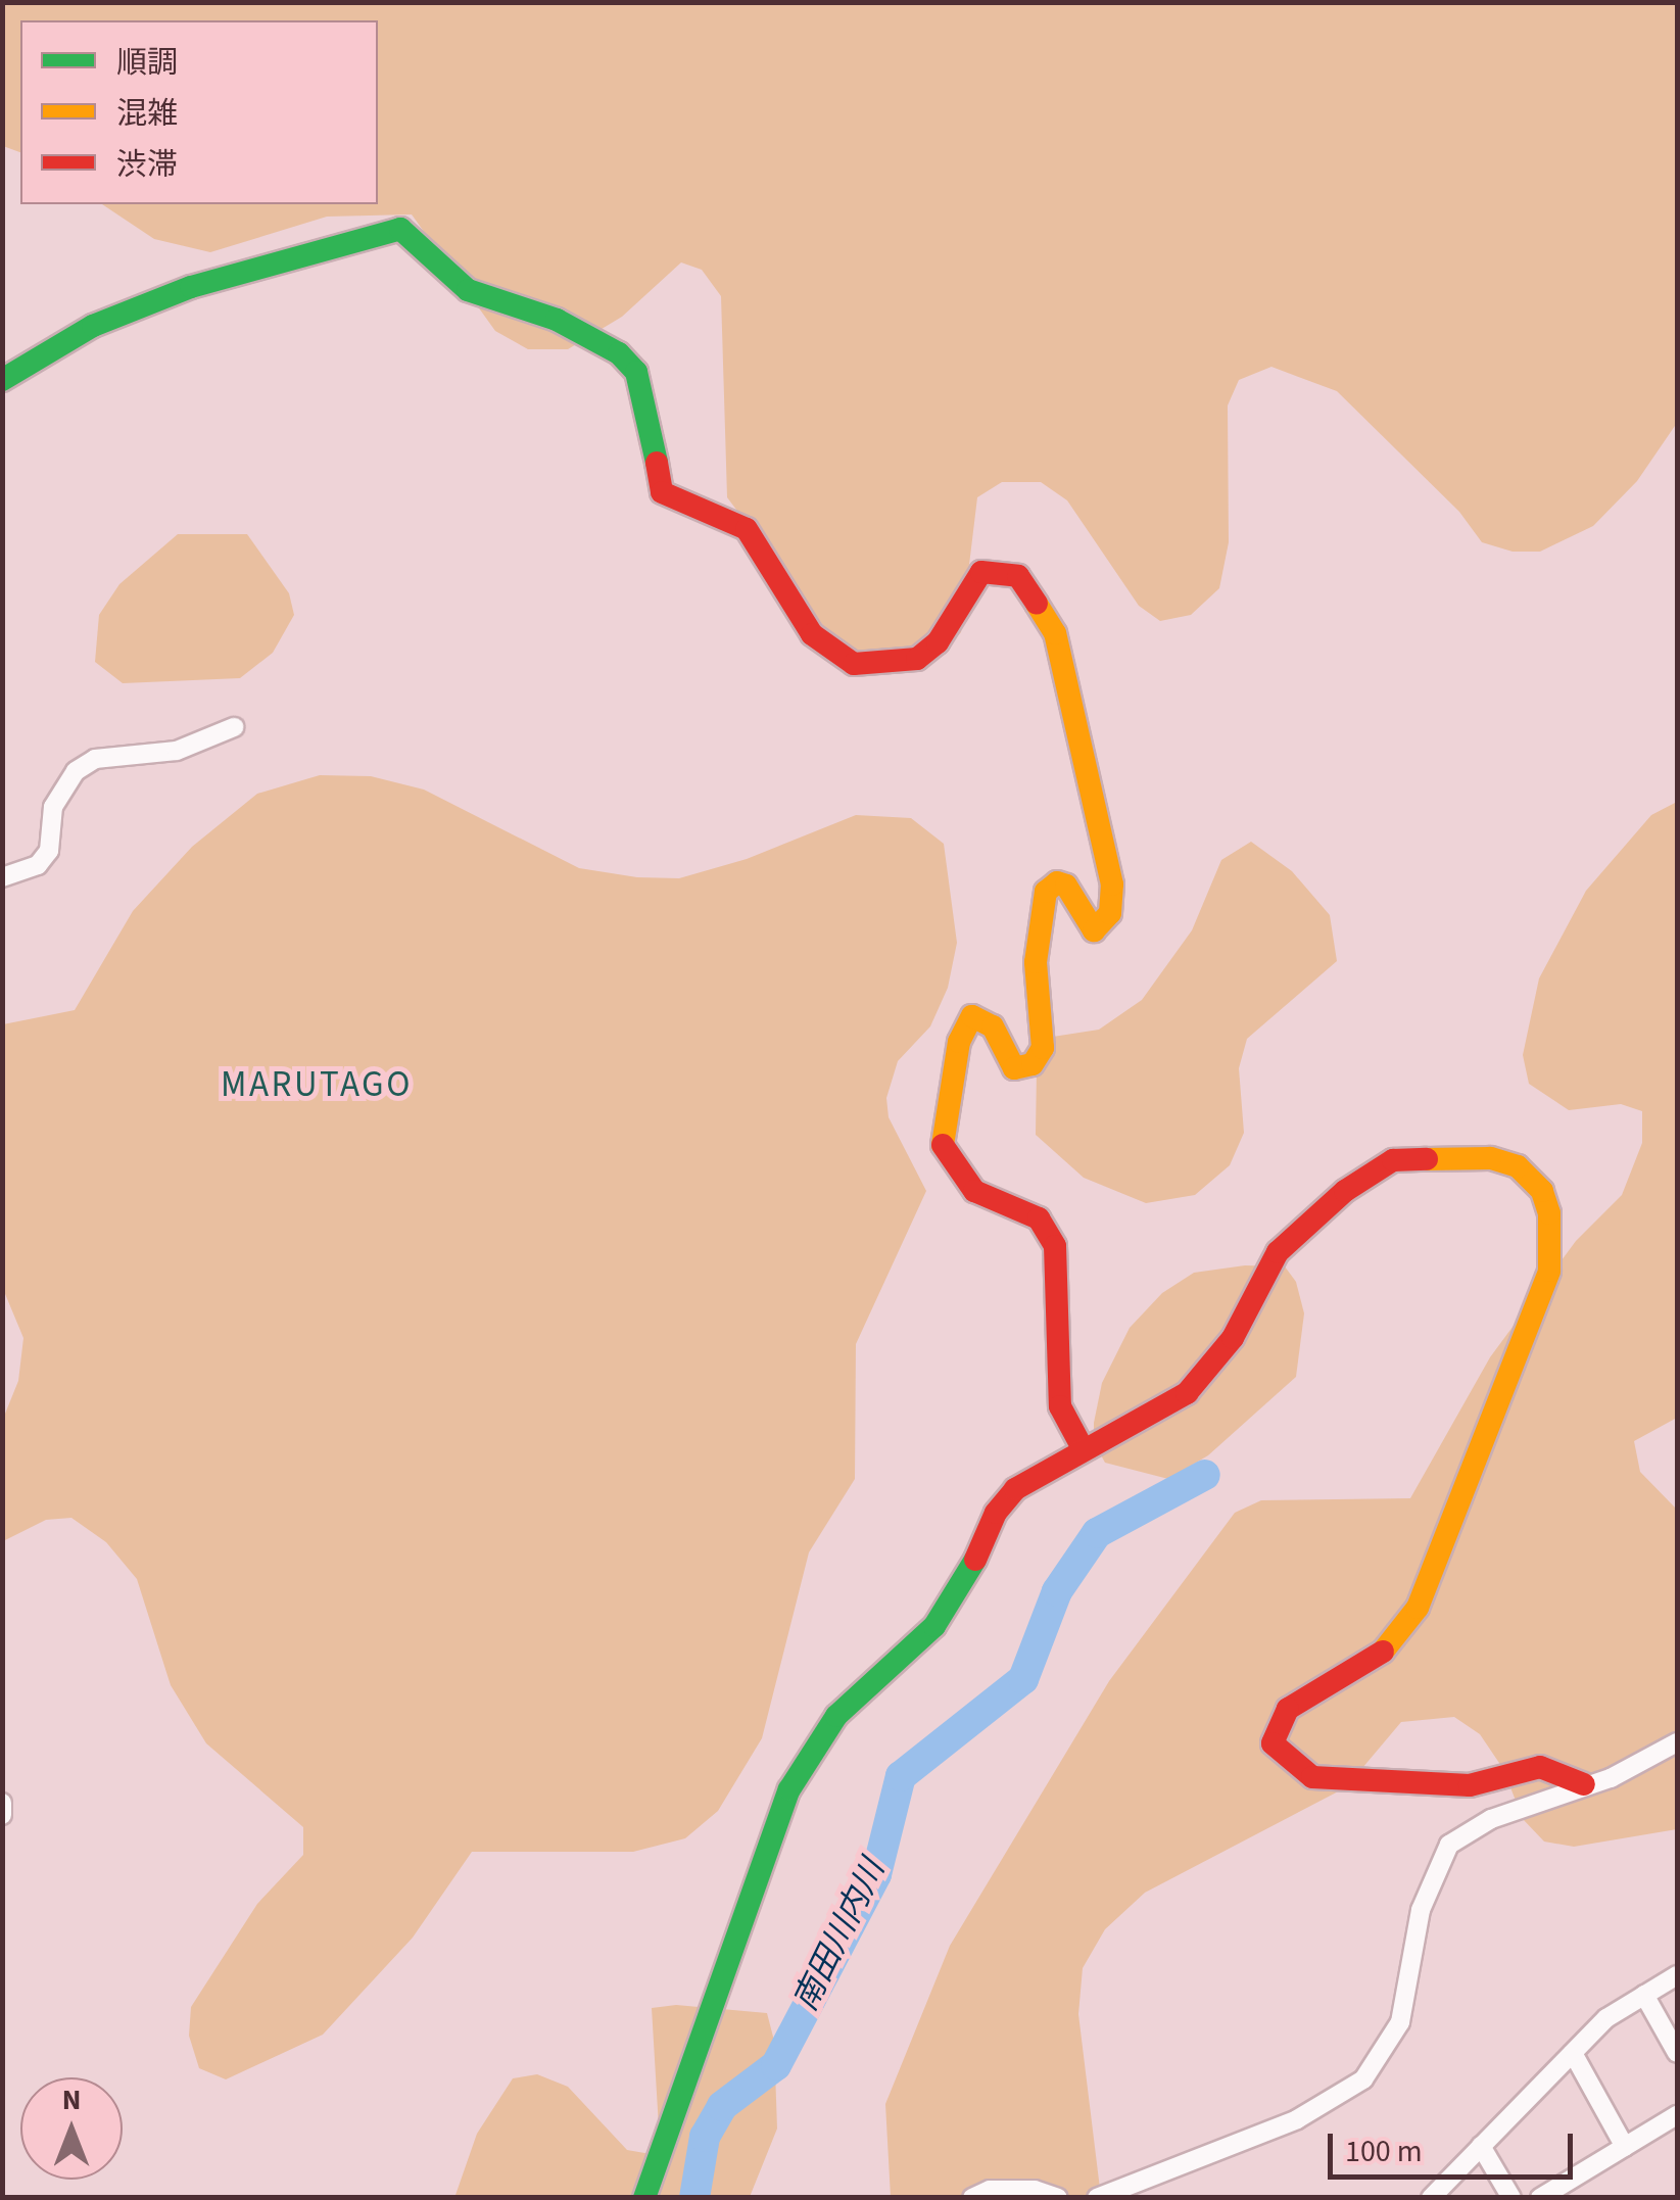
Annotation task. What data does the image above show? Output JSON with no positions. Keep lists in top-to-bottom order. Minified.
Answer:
{"districts":["MARUTAGO"],"water":["南田川内川"],"legend":["順調","混雑","渋滞"],"scale_bar":"100 m","north":"top"}
